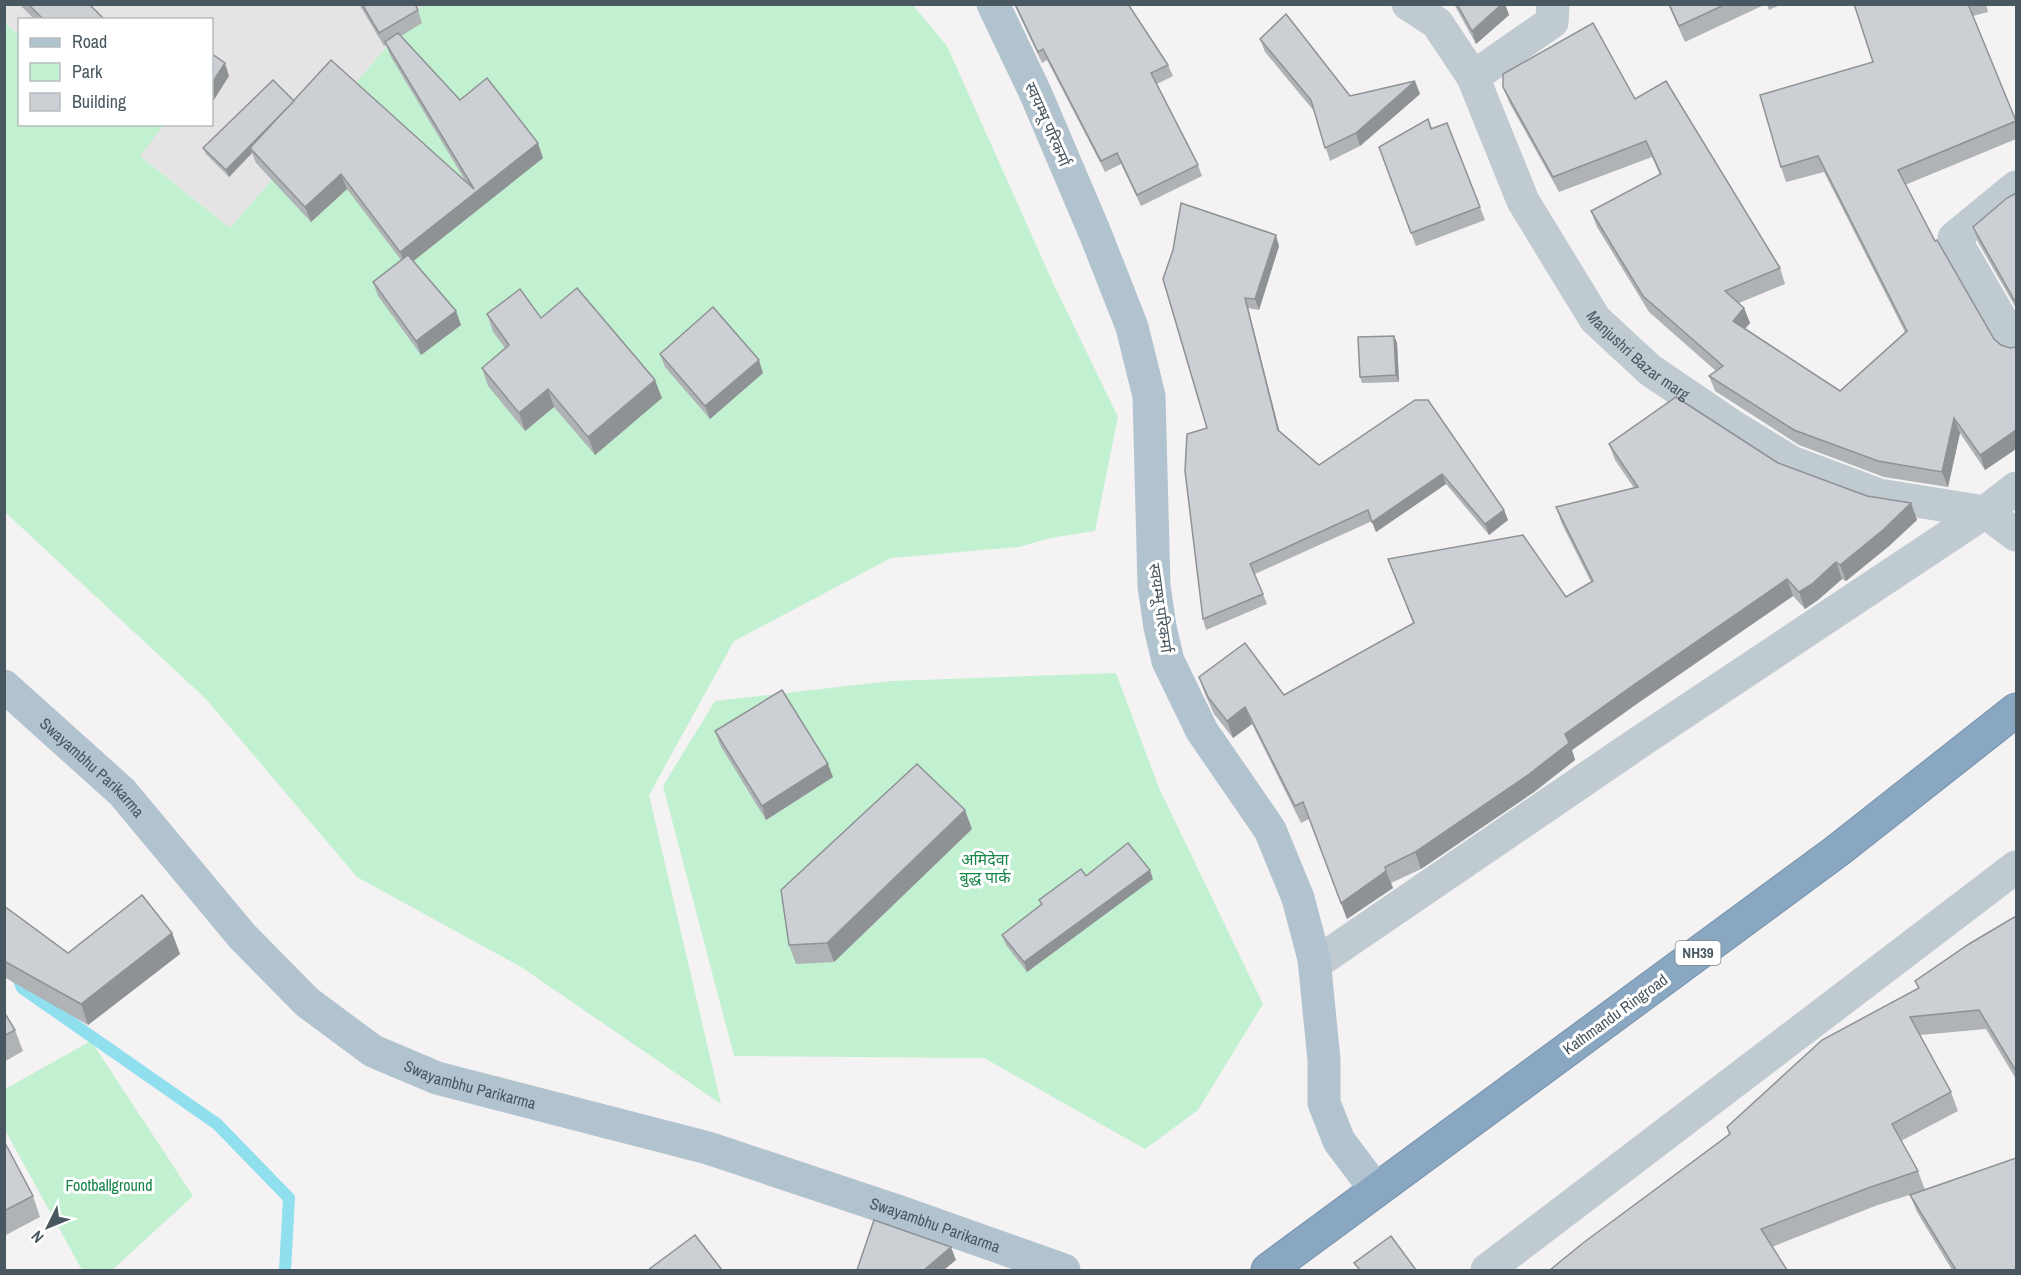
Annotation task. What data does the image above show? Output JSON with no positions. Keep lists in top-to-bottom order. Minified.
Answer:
{"streets":{"highway":["NH39","Kathmandu Ringroad"],"main road":["स्वयम्भू परिकर्मा","Swayambhu Parikarma"],"street":["Manjushri Bazar marg"]},"crossings":[["स्वयम्भू परिकर्मा","Kathmandu Ringroad"]],"parks":["अमिदेवा बुद्ध पार्क","Footballground"],"legend":["Road","Park","Building"],"north":"bottom left"}
